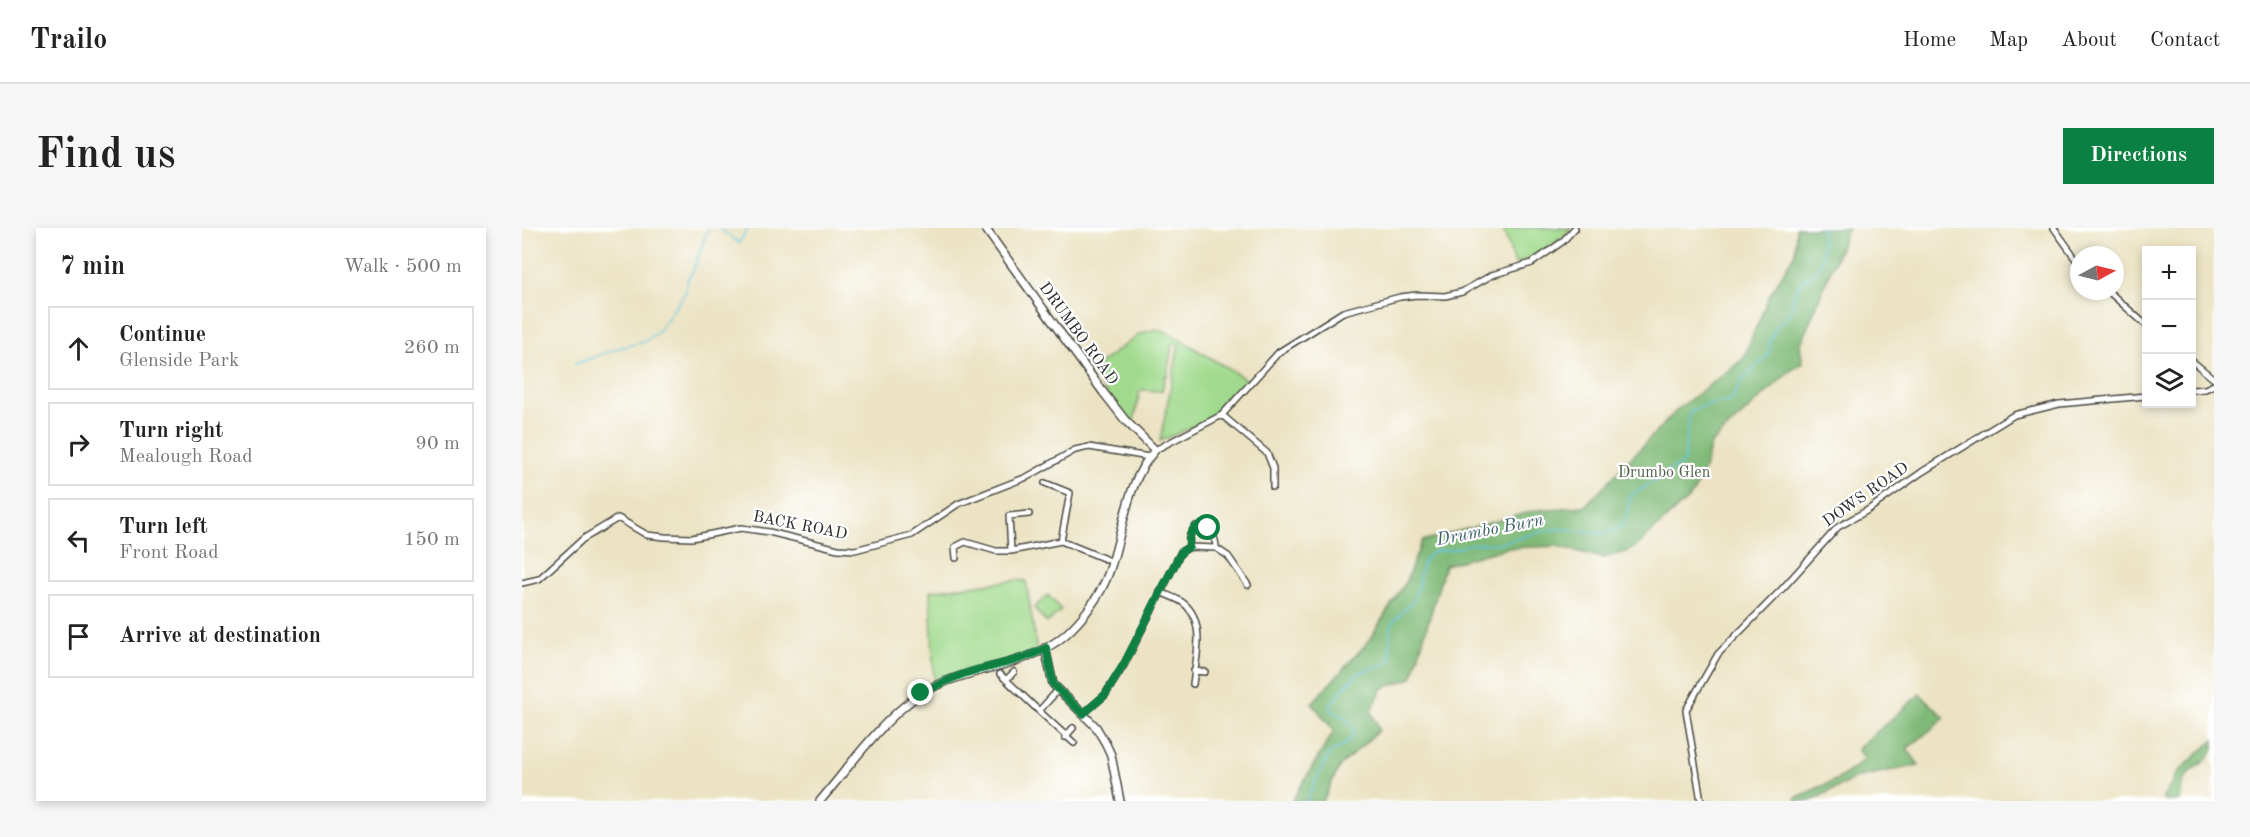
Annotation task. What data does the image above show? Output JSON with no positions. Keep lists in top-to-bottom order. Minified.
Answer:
{"streets":{"street":["DRUMBO ROAD","DOWS ROAD","BACK ROAD"]},"water":["Drumbo Burn"],"parks":["Drumbo Glen"],"north":"right","page":{"header":"Trailo","nav":["Home","Map","About","Contact"],"buttons":"Directions","title":"Find us","heading":["7 min","Walk · 500 m"],"map_buttons":["+","−"],"list":[["Continue","Glenside Park","260 m"],["Turn right","Mealough Road","90 m"],["Turn left","Front Road","150 m"],"Arrive at destination"]}}
